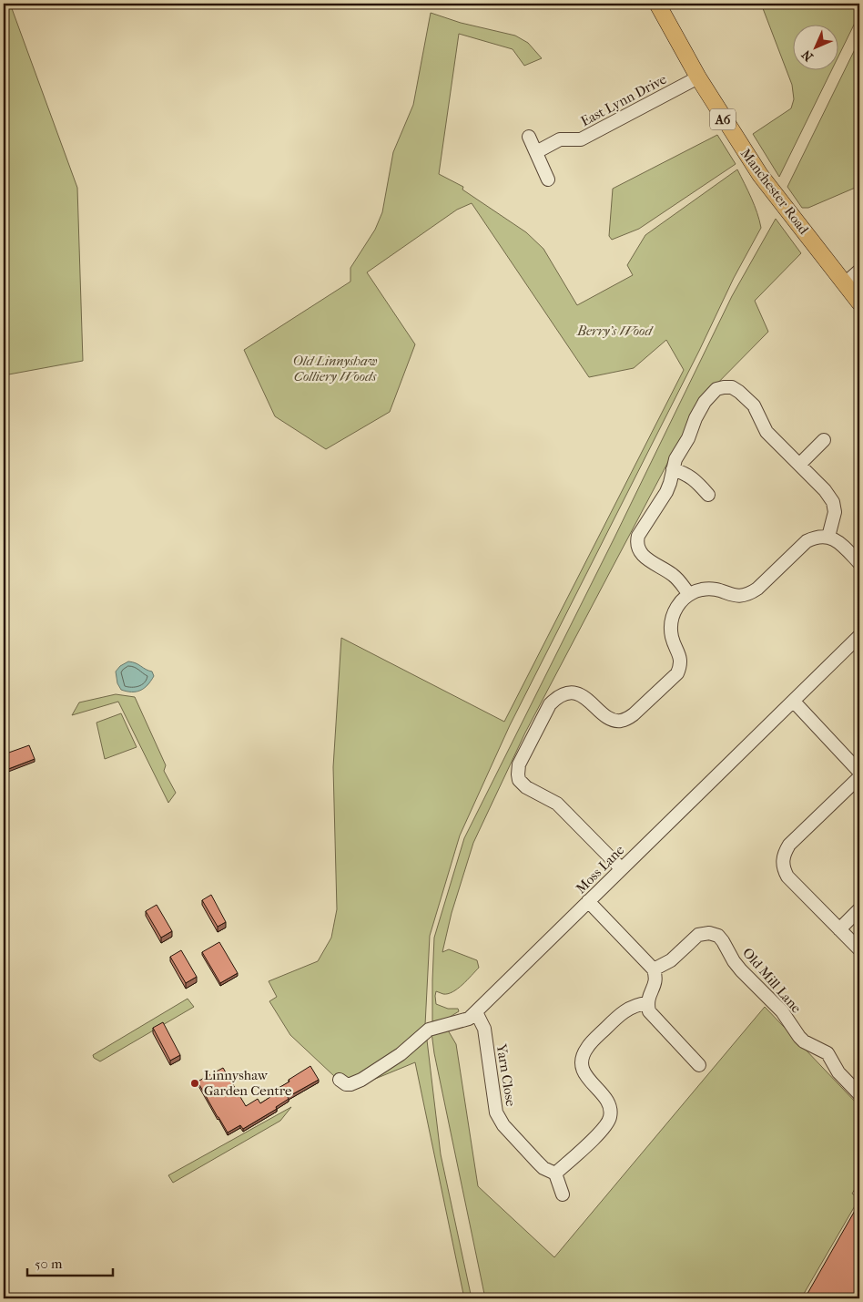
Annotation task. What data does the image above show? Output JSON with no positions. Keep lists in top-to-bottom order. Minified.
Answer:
{"streets":{"main road":["A6","Manchester Road"],"street":["East Lynn Drive","Moss Lane","Old Mill Lane","Yarn Close"]},"crossings":[["East Lynn Drive","Manchester Road"],["Moss Lane","Yarn Close"]],"parks":["Berry's Wood","Old Linnyshaw Colliery Woods"],"places":["Linnyshaw Garden Centre"],"scale_bar":"50 m","north":"bottom left"}
